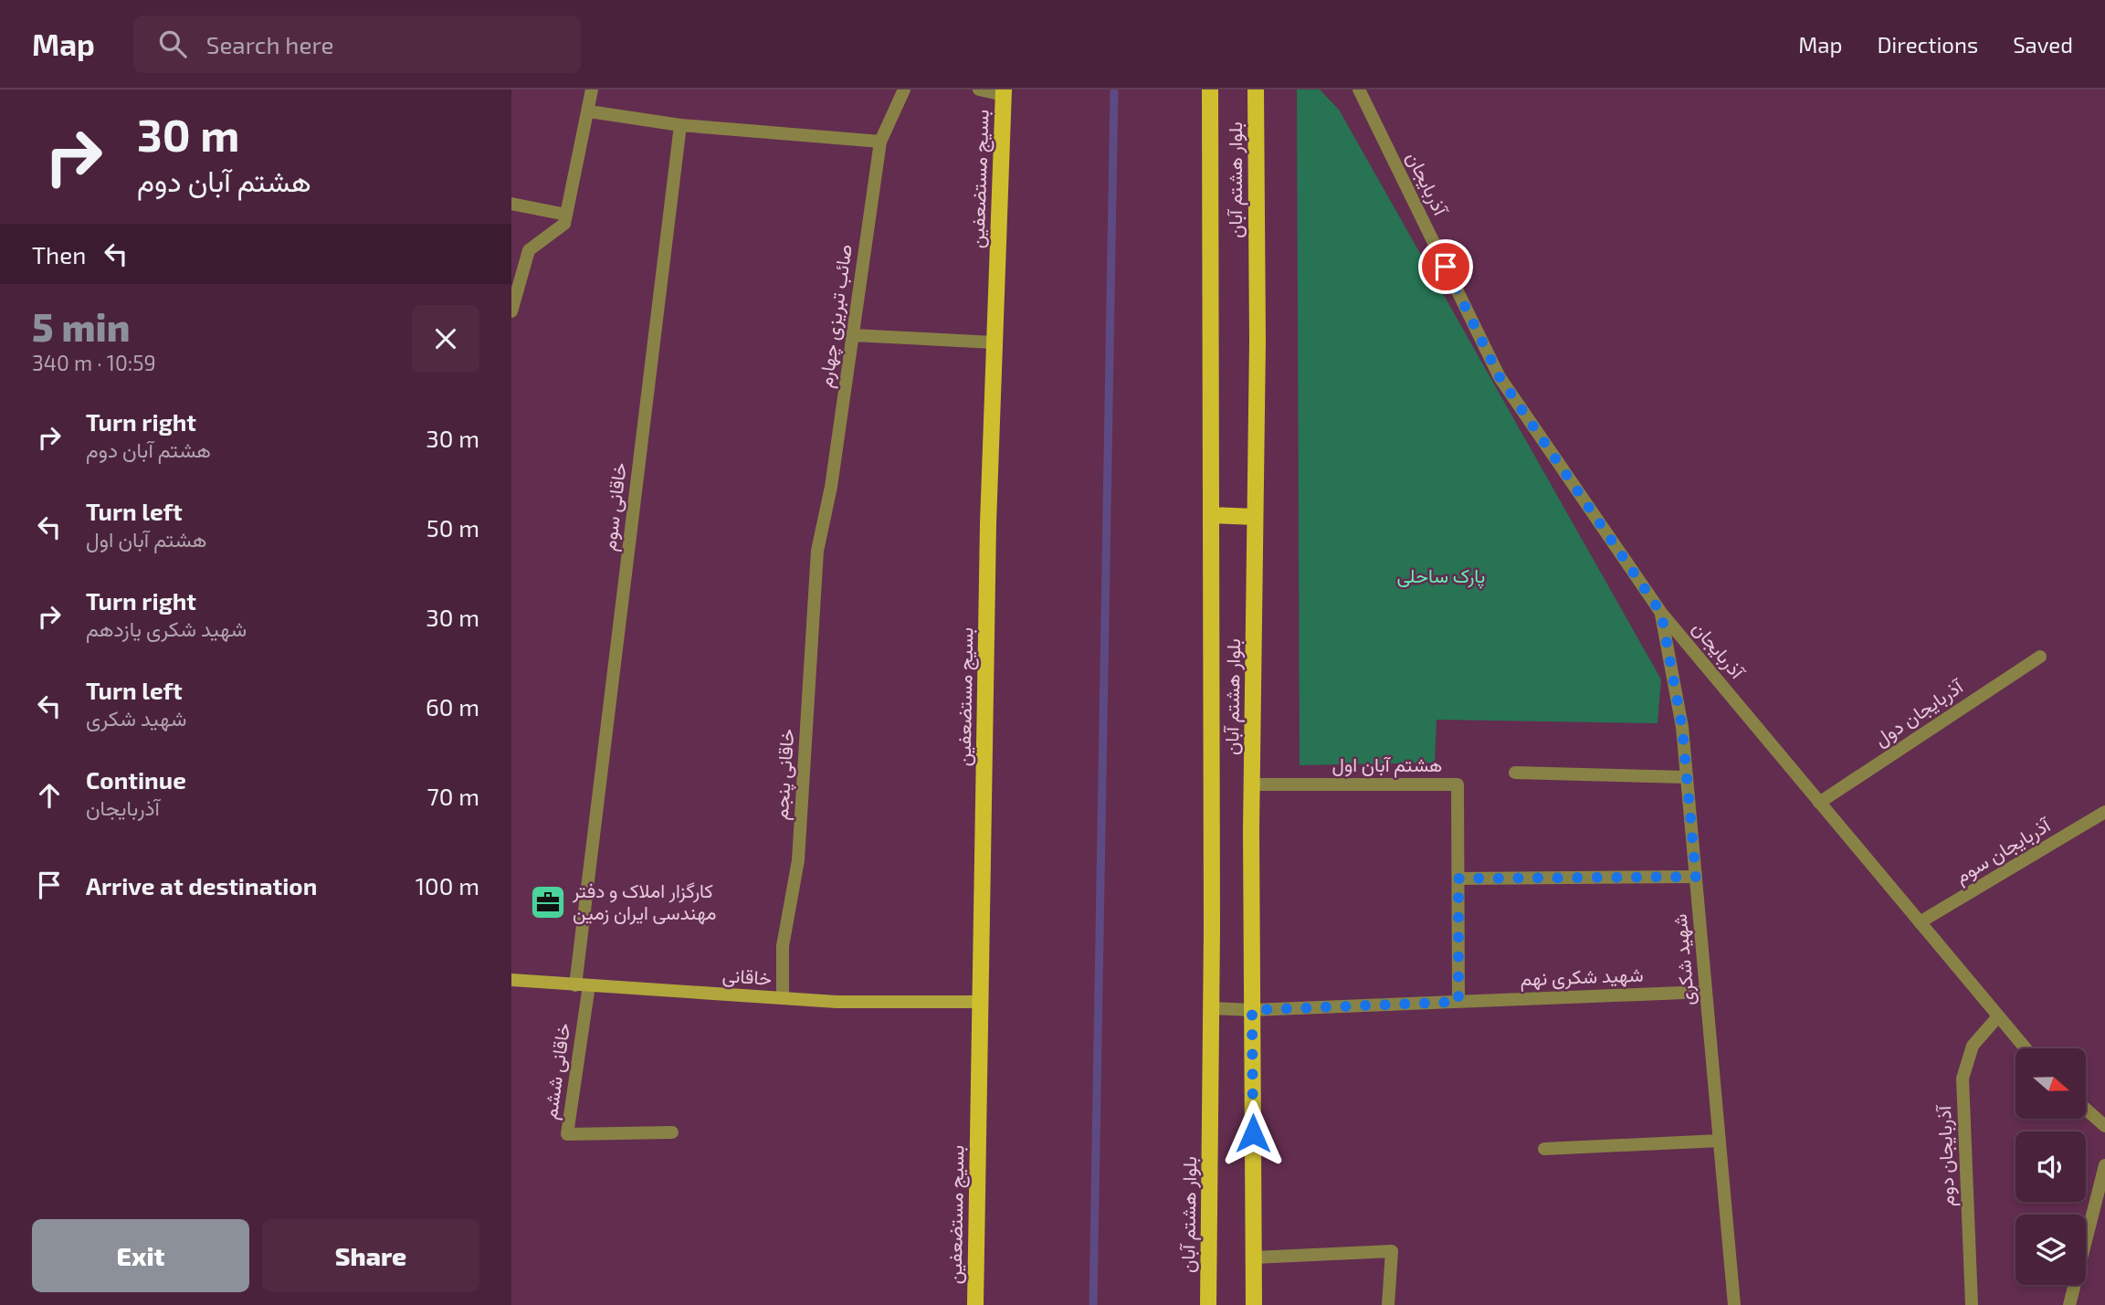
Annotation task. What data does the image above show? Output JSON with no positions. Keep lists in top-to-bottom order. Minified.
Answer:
{"streets":{"main road":["بسیج مستضعفین","بلوار هشتم آبان","خاقانی"],"street":["آذربایجان","صائب تبریزی چهارم","خاقانی سوم","آذربایجان دول","هشتم آبان اول","خاقانی پنجم","آذربایجان سوم","شهید شکری","شهید شکری نهم","خاقانی ششم","آذربایجان دوم"]},"crossings":[["بسیج مستضعفین","خاقانی"],["بلوار هشتم آبان","هشتم آبان اول"],["بلوار هشتم آبان","شهید شکری نهم"],["آذربایجان","آذربایجان دول"],["آذربایجان","آذربایجان سوم"],["آذربایجان","شهید شکری"],["آذربایجان","آذربایجان دوم"],["صائب تبریزی چهارم","خاقانی پنجم"],["خاقانی سوم","خاقانی"],["هشتم آبان اول","شهید شکری نهم"],["خاقانی پنجم","خاقانی"],["شهید شکری","شهید شکری نهم"],["خاقانی","خاقانی ششم"]],"parks":["پارک ساحلی"],"places":{"office":["کارگزار املاک و دفتر مهندسی ایران زمین"]},"north":"right","page":{"header":"Map","search":"Search here","nav":["Map","Directions","Saved"],"turn":["30 m","هشتم آبان دوم"],"then":"Then","heading":["5 min","340 m · 10:59"],"list":[{"name":"Turn right","note":"هشتم آبان دوم","value":"30 m"},{"name":"Turn left","note":"هشتم آبان اول","value":"50 m"},{"name":"Turn right","note":"شهید شکری یازدهم","value":"30 m"},{"name":"Turn left","note":"شهید شکری","value":"60 m"},{"name":"Continue","note":"آذربایجان","value":"70 m"},{"name":"Arrive at destination","value":"100 m"}],"buttons":["Exit","Share"]}}
